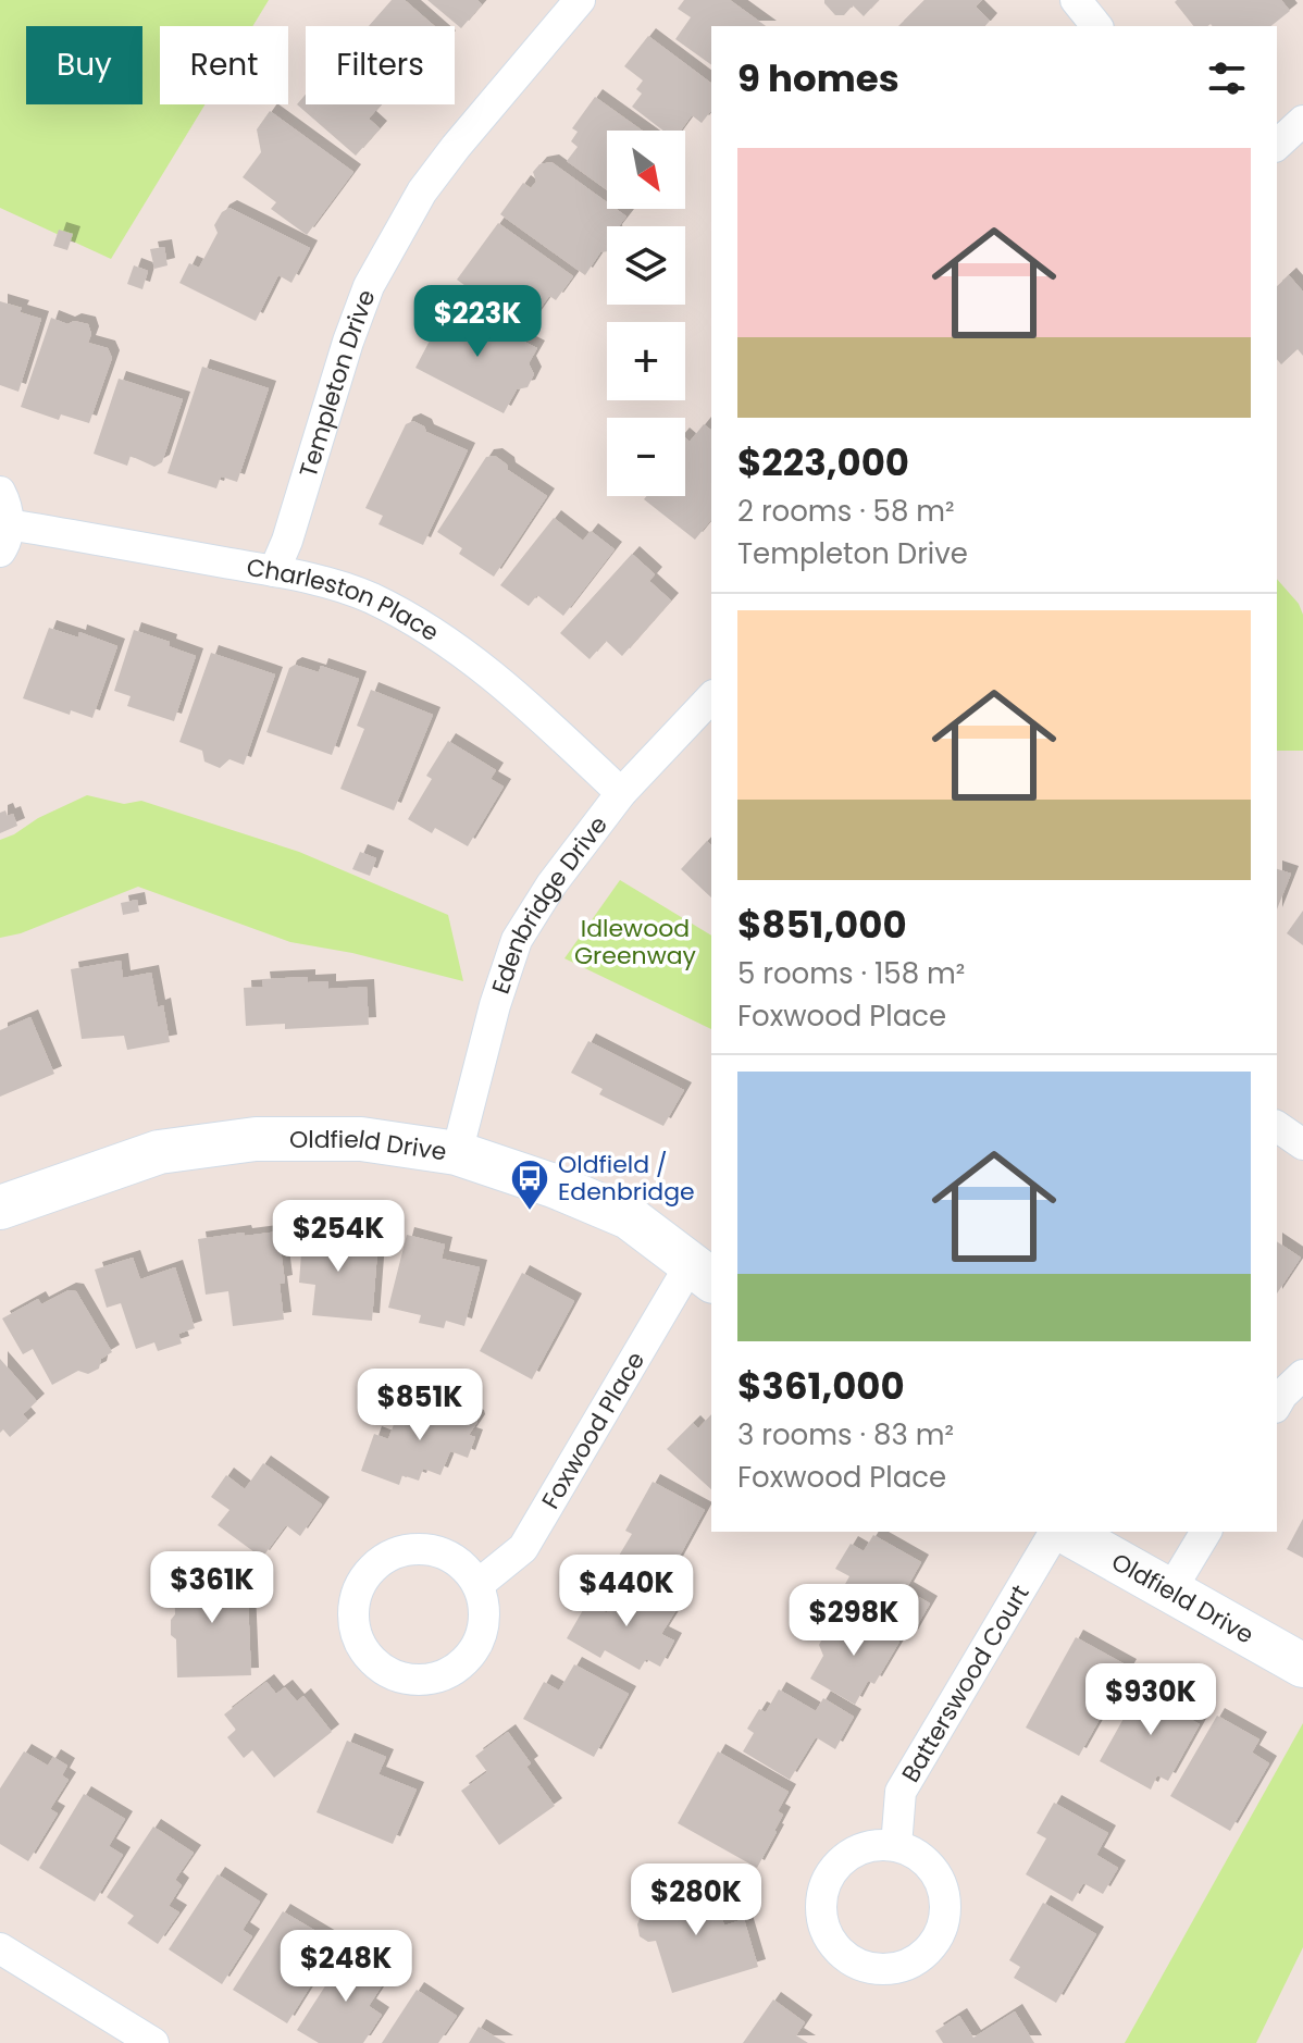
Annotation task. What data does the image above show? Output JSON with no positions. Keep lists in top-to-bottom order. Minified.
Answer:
{"streets":{"street":["Templeton Drive","Charleston Place","Edenbridge Drive","Oldfield Drive","Foxwood Place","Batterswood Court"]},"crossings":[["Templeton Drive","Charleston Place"],["Charleston Place","Edenbridge Drive"],["Edenbridge Drive","Oldfield Drive"],["Oldfield Drive","Foxwood Place"]],"parks":["Idlewood Greenway"],"places":{"bus stop":["Oldfield / Edenbridge"]},"north":"bottom right","page":{"chip":["Buy","Rent","Filters"],"heading":"9 homes","map_buttons":["+","−"],"list":[{"name":"$223,000","note":"2 rooms · 58 m² · Templeton Drive"},{"name":"$851,000","note":"5 rooms · 158 m² · Foxwood Place"},{"name":"$361,000","note":"3 rooms · 83 m² · Foxwood Place"}],"price":["$223K","$254K","$851K","$361K","$440K","$298K","$930K","$280K","$248K"]}}
